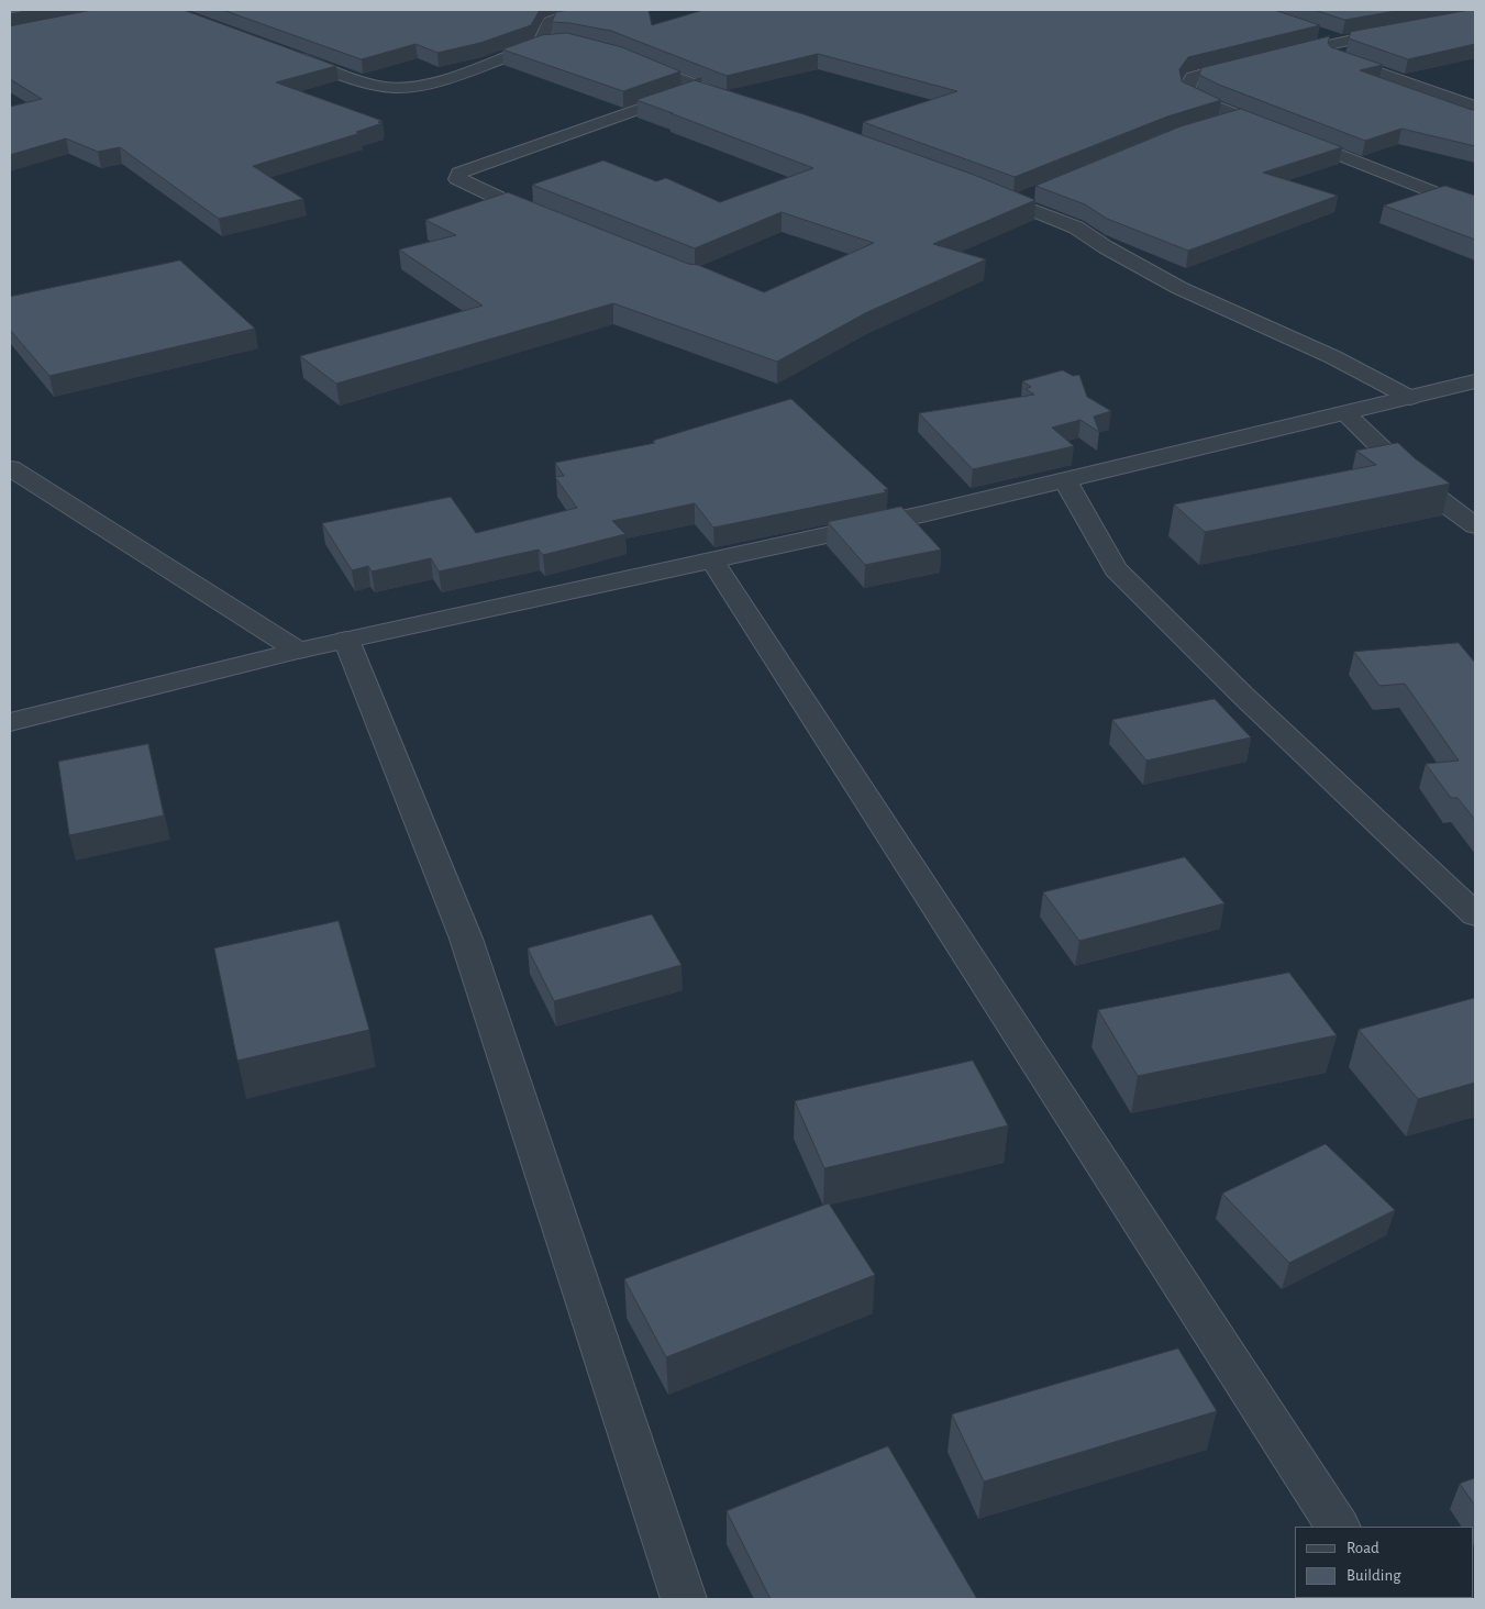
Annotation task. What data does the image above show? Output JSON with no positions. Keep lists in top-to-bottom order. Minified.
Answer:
{"legend":["Road","Building"]}
